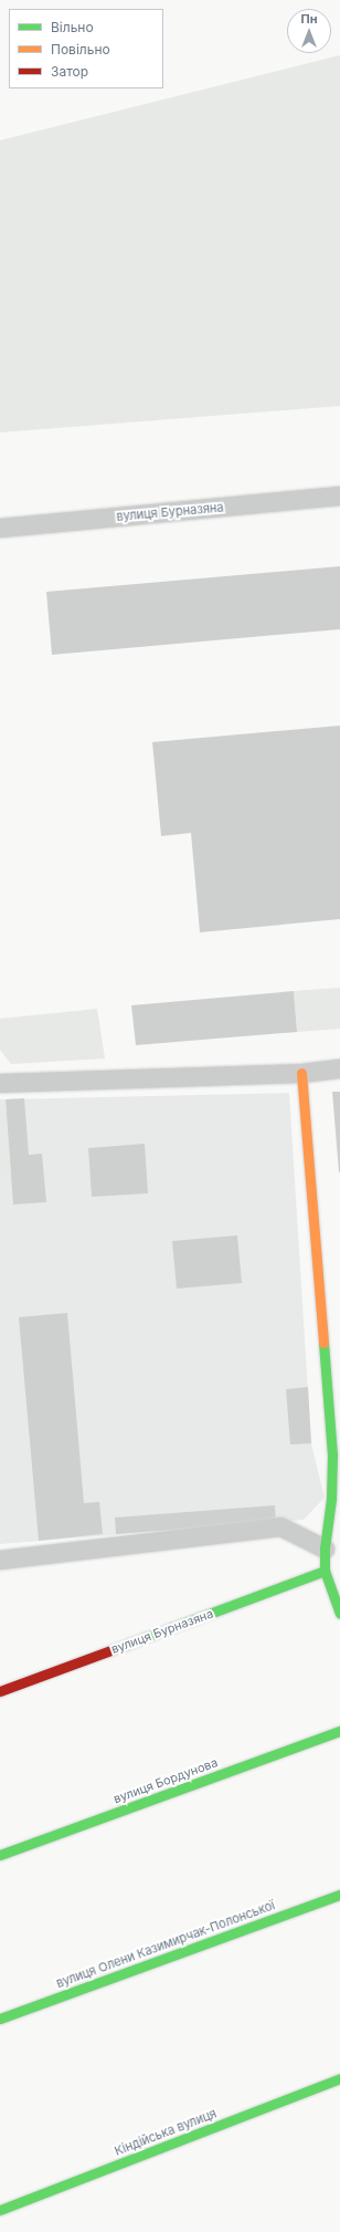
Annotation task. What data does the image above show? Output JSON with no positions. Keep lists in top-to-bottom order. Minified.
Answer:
{"streets":{"street":["вулиця Бурназяна","вулиця Бордунова","вулиця Олени Казимирчак-Полонської","Кіндійська вулиця"]},"legend":["Вільно","Повільно","Затор"],"north":"top"}
